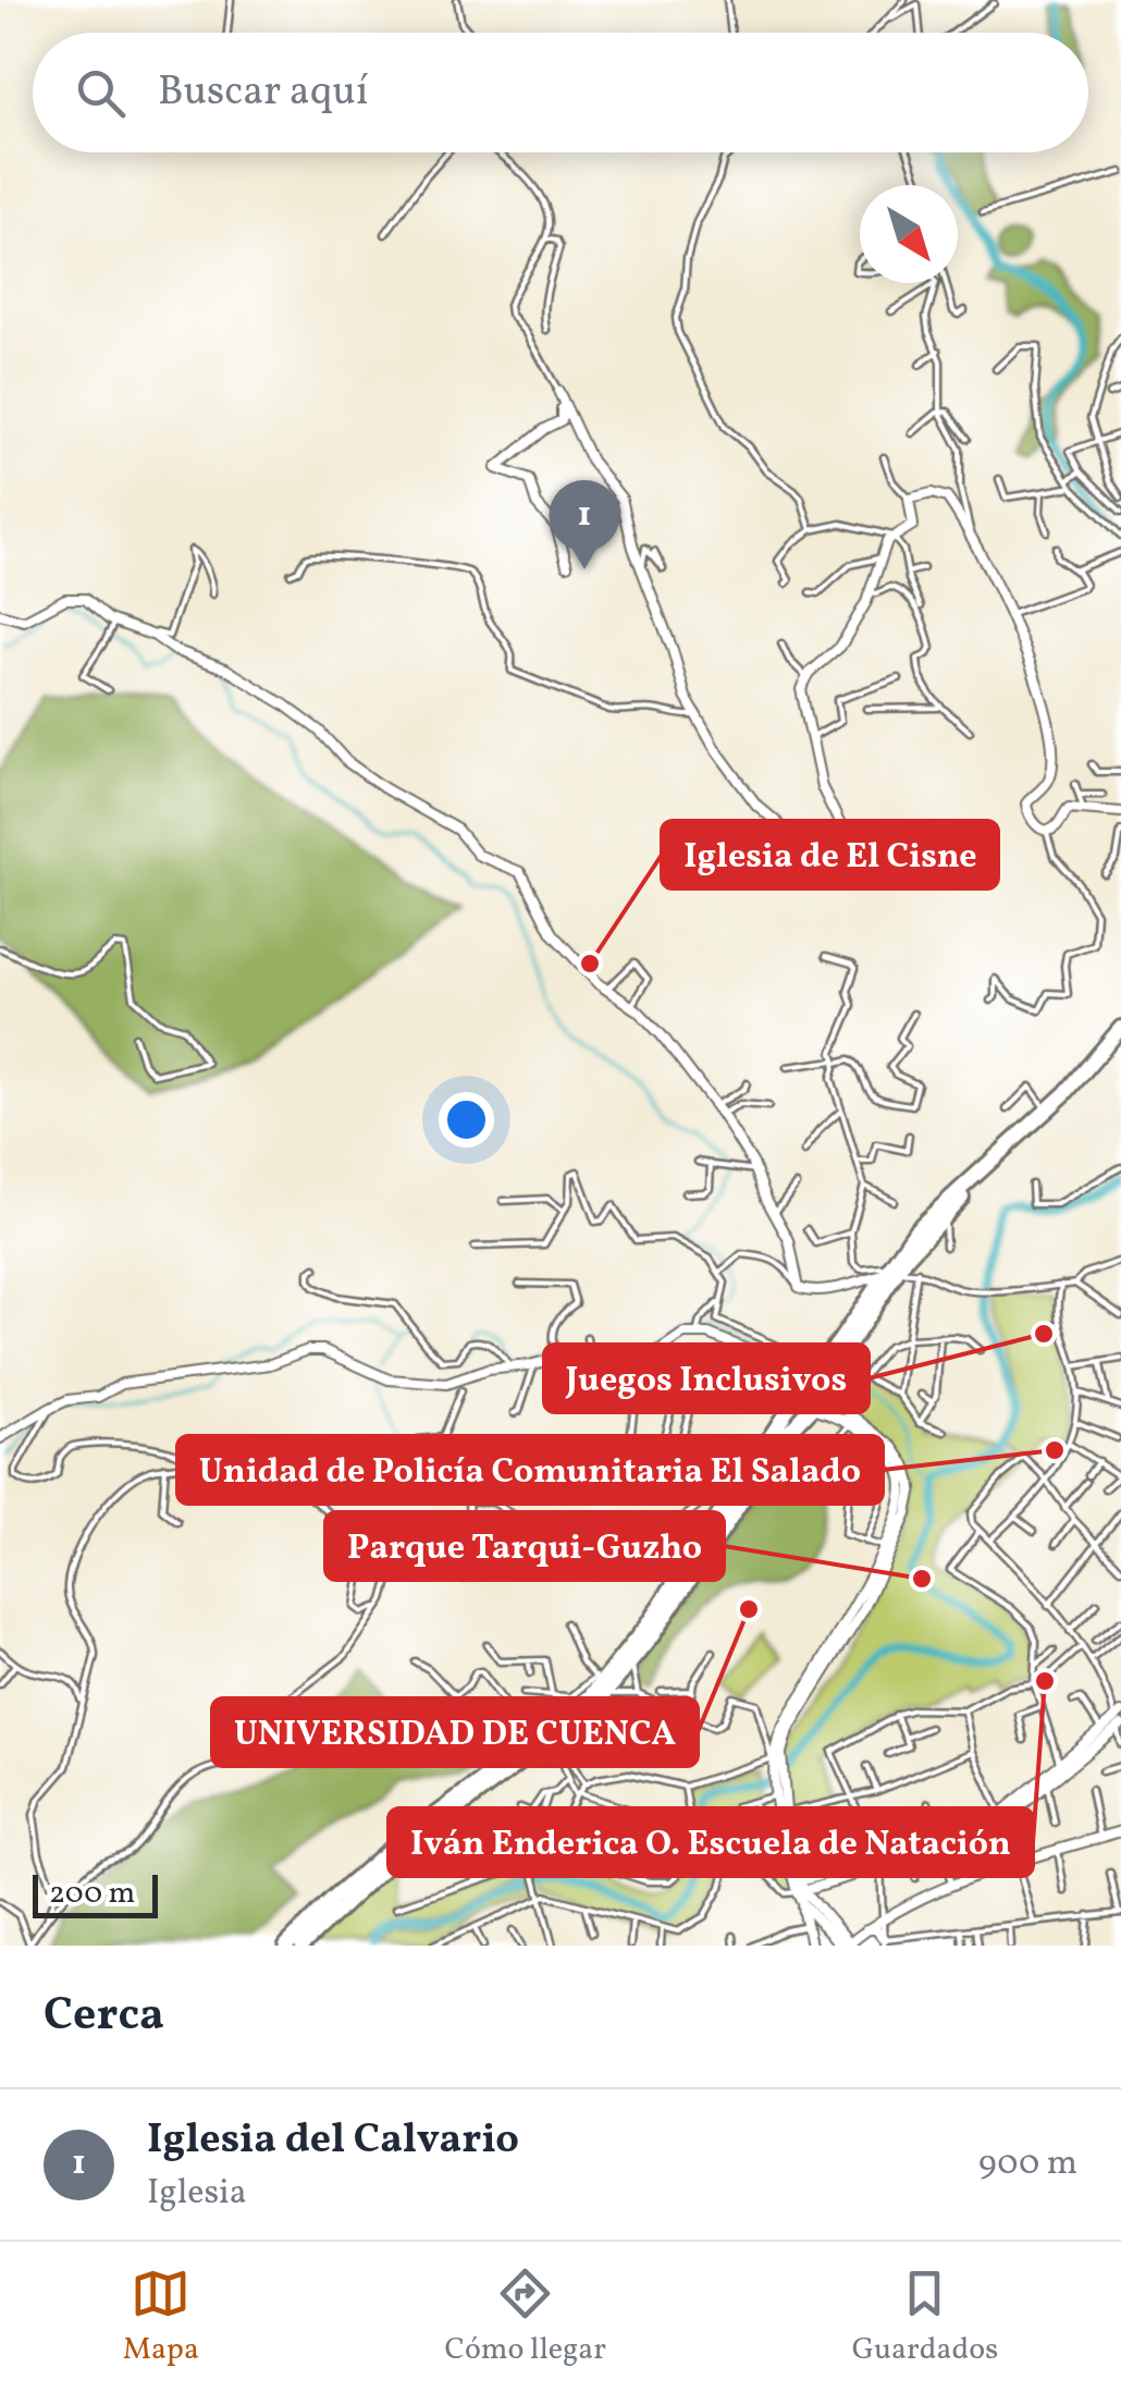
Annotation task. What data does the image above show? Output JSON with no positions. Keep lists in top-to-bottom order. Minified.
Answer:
{"places":["Iglesia de El Cisne","Juegos Inclusivos","Unidad de Policía Comunitaria El Salado","Parque Tarqui-Guzho","UNIVERSIDAD DE CUENCA","Iván Enderica O. Escuela de Natación"],"scale_bar":"200 m","north":"bottom right","page":{"search":"Buscar aquí","pins":"1","scale":"200 m","heading":"Cerca","list":[{"mark":"1","name":"Iglesia del Calvario","note":"Iglesia","value":"900 m"}],"nav":["Mapa","Cómo llegar","Guardados"]}}
